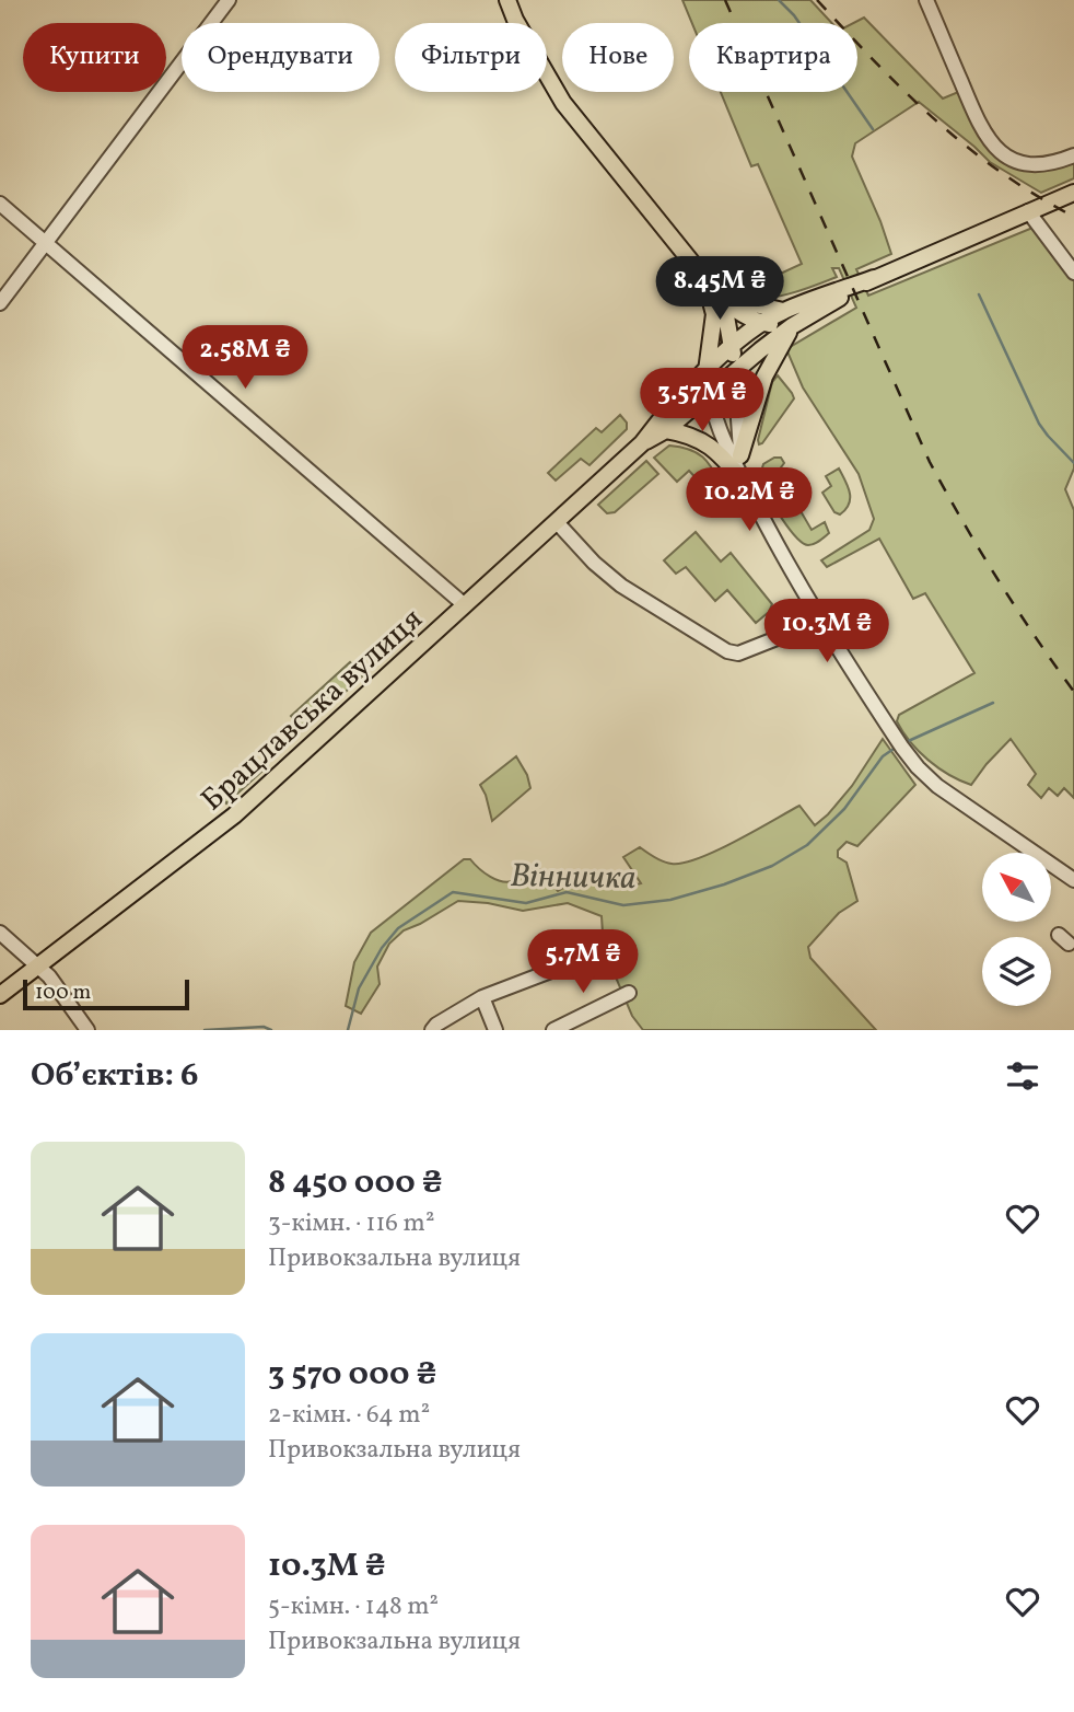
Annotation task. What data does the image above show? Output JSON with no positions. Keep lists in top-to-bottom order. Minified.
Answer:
{"streets":{"main road":["Брацлавська вулиця"]},"water":["Вінничка"],"scale_bar":"100 m","north":"top left","page":{"chip":["Купити","Орендувати","Фільтри","Нове","Квартира"],"price":["8.45M ₴","2.58M ₴","3.57M ₴","10.2M ₴","10.3M ₴","5.7M ₴"],"scale":"100 m","heading":"Об’єктів: 6","list":[{"name":"8 450 000 ₴","note":"3-кімн. · 116 m² · Привокзальна вулиця"},{"name":"3 570 000 ₴","note":"2-кімн. · 64 m² · Привокзальна вулиця"},{"name":"10.3M ₴","note":"5-кімн. · 148 m² · Привокзальна вулиця"}]}}
